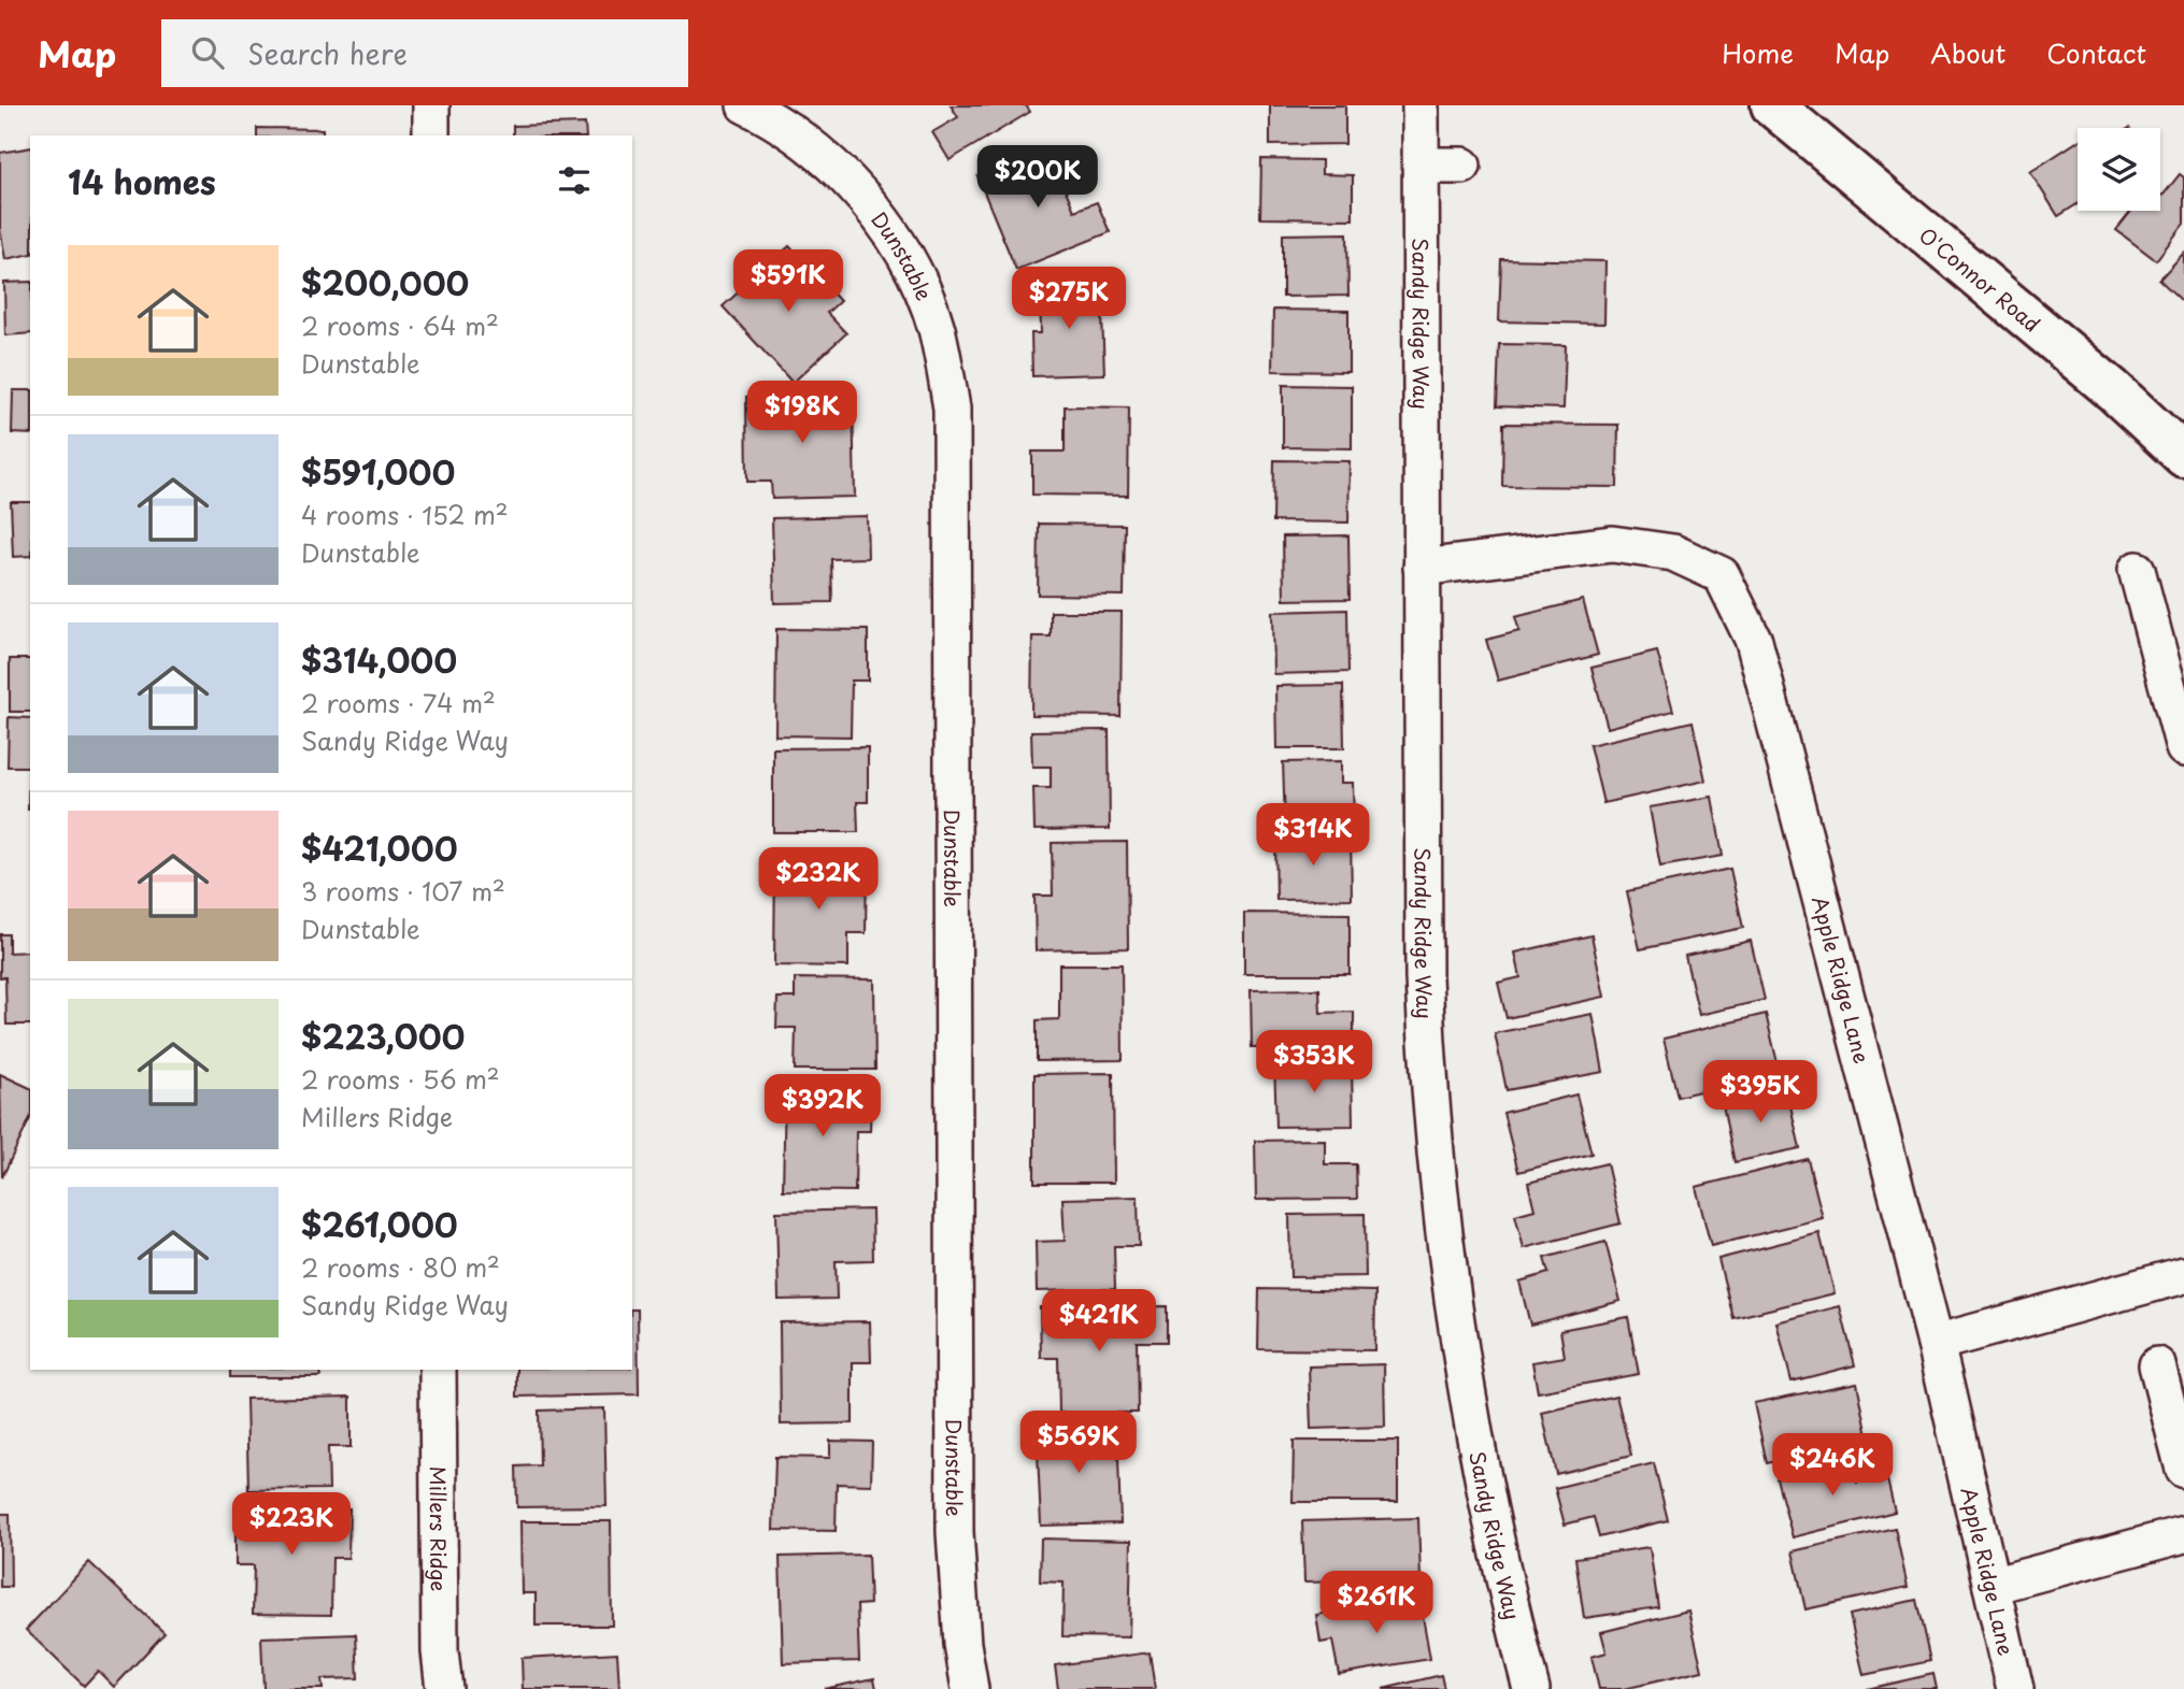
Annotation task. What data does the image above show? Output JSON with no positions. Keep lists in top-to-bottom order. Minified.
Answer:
{"streets":{"main road":["O'Connor Road"],"street":["Dunstable","Sandy Ridge Way","Apple Ridge Lane","Millers Ridge"]},"crossings":[["Sandy Ridge Way","Apple Ridge Lane"]],"page":{"header":"Map","search":"Search here","nav":["Home","Map","About","Contact"],"heading":"14 homes","price":["$200K","$591K","$275K","$198K","$314K","$232K","$353K","$395K","$392K","$421K","$569K","$246K","$223K","$261K"],"list":[{"name":"$200,000","note":"2 rooms · 64 m² · Dunstable"},{"name":"$591,000","note":"4 rooms · 152 m² · Dunstable"},{"name":"$314,000","note":"2 rooms · 74 m² · Sandy Ridge Way"},{"name":"$421,000","note":"3 rooms · 107 m² · Dunstable"},{"name":"$223,000","note":"2 rooms · 56 m² · Millers Ridge"},{"name":"$261,000","note":"2 rooms · 80 m² · Sandy Ridge Way"}]}}
